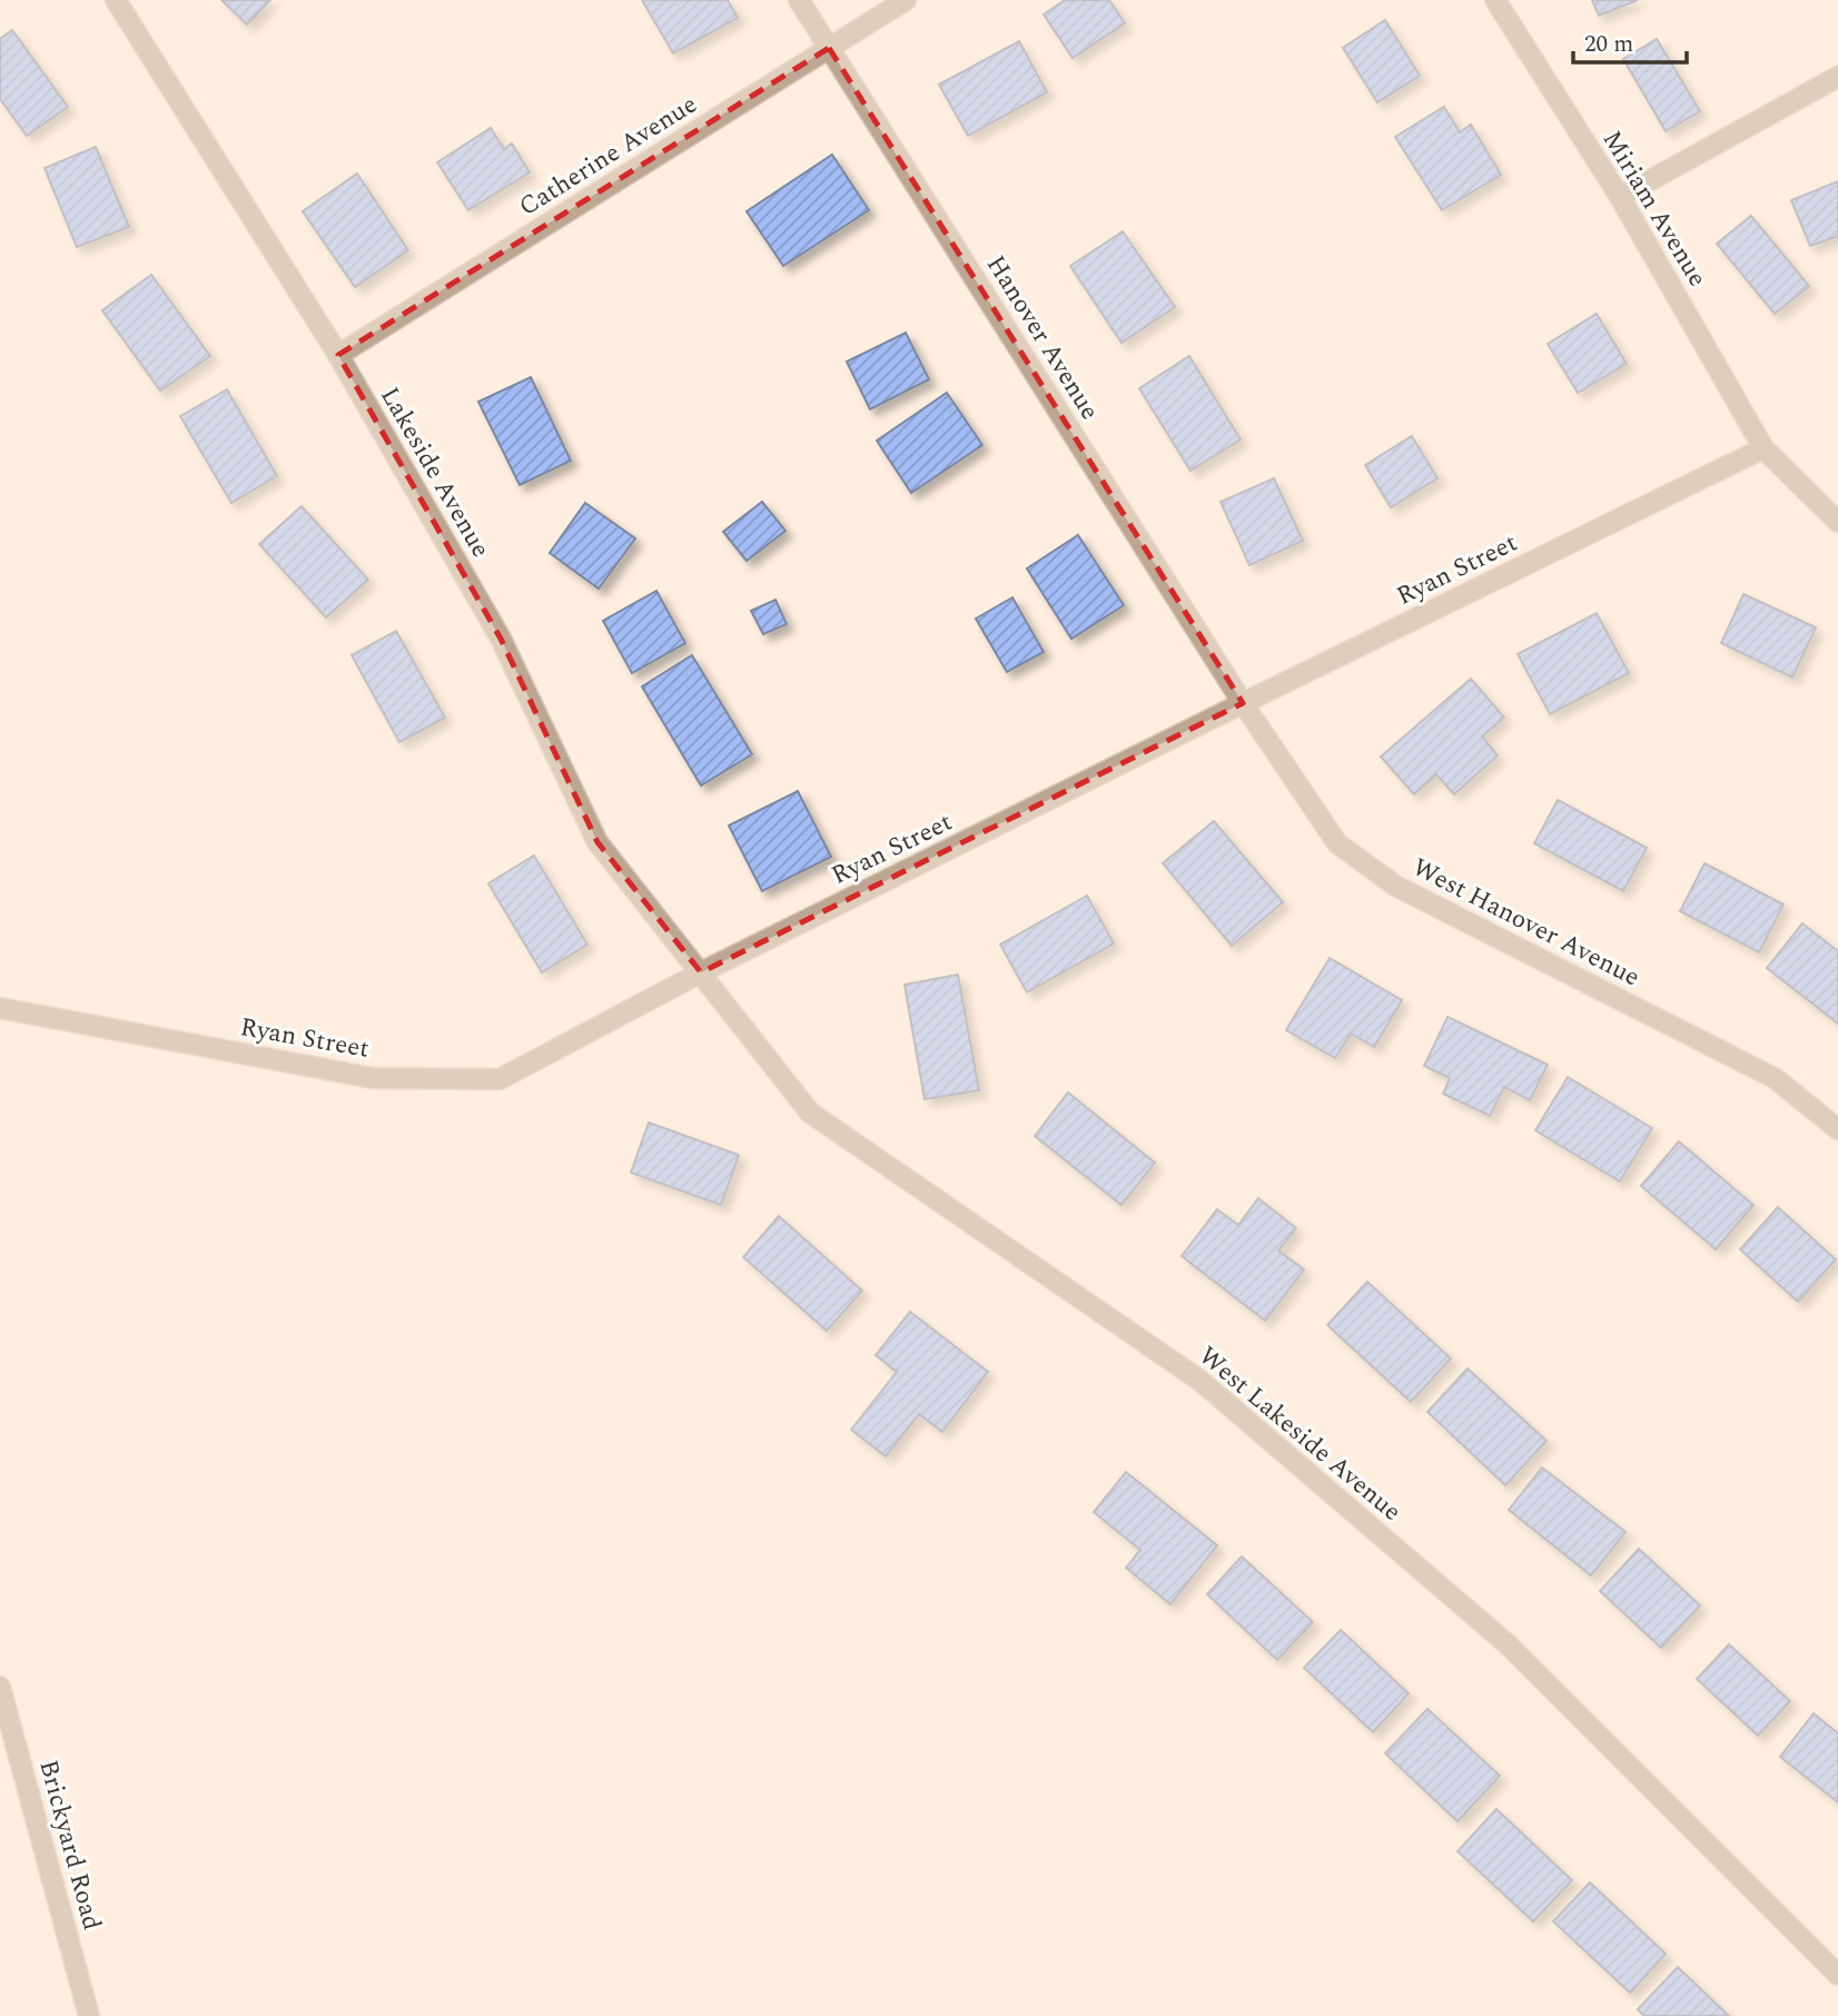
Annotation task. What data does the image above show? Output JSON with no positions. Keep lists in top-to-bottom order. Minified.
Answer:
{"streets":{"street":["Catherine Avenue","Miriam Avenue","Hanover Avenue","Lakeside Avenue","Ryan Street","West Hanover Avenue","West Lakeside Avenue","Brickyard Road"]},"crossings":[["Catherine Avenue","Hanover Avenue"],["Catherine Avenue","Lakeside Avenue"],["Miriam Avenue","Ryan Street"],["Hanover Avenue","Ryan Street"],["Hanover Avenue","West Hanover Avenue"],["Lakeside Avenue","Ryan Street"],["Lakeside Avenue","West Lakeside Avenue"],["Ryan Street","West Hanover Avenue"],["Ryan Street","West Lakeside Avenue"]],"scale_bar":"20 m"}
